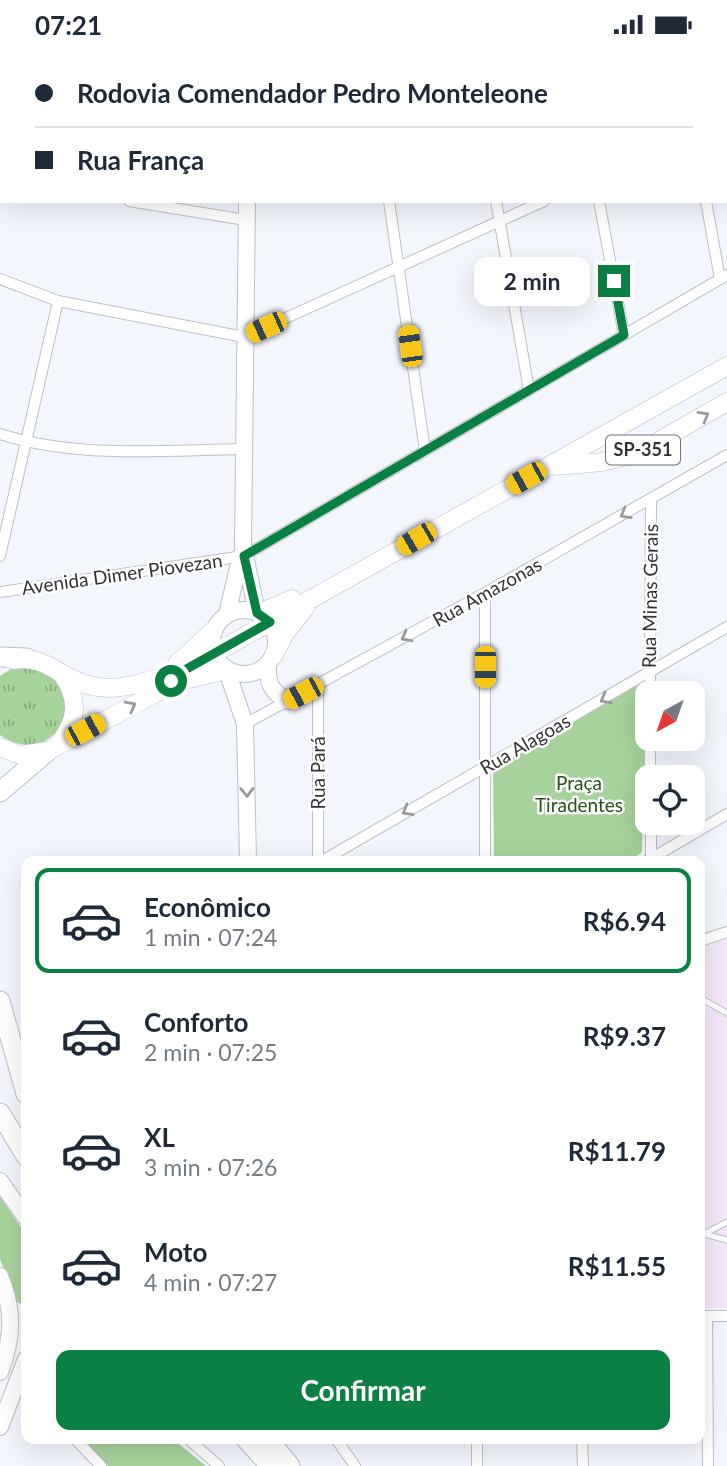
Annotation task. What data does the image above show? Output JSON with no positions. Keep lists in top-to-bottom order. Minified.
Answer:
{"streets":{"main road":["SP-351"],"street":["Avenida Dimer Piovezan","Rua Amazonas","Rua Minas Gerais","Rua Alagoas","Rua Pará"]},"crossings":[["Rua Amazonas","Rua Minas Gerais"],["Rua Amazonas","Rua Pará"],["Rua Minas Gerais","Rua Alagoas"]],"one_way":["Rua Amazonas","Rua Alagoas"],"parks":["Praça Tiradentes"],"north":"bottom left","page":{"status":"07:21","banner":["Rodovia Comendador Pedro Monteleone","Rua França"],"bubble":"2 min","list":[{"name":"Econômico","note":"1 min · 07:24","value":"R$6.94"},{"name":"Conforto","note":"2 min · 07:25","value":"R$9.37"},{"name":"XL","note":"3 min · 07:26","value":"R$11.79"},{"name":"Moto","note":"4 min · 07:27","value":"R$11.55"}],"buttons":"Confirmar"}}
